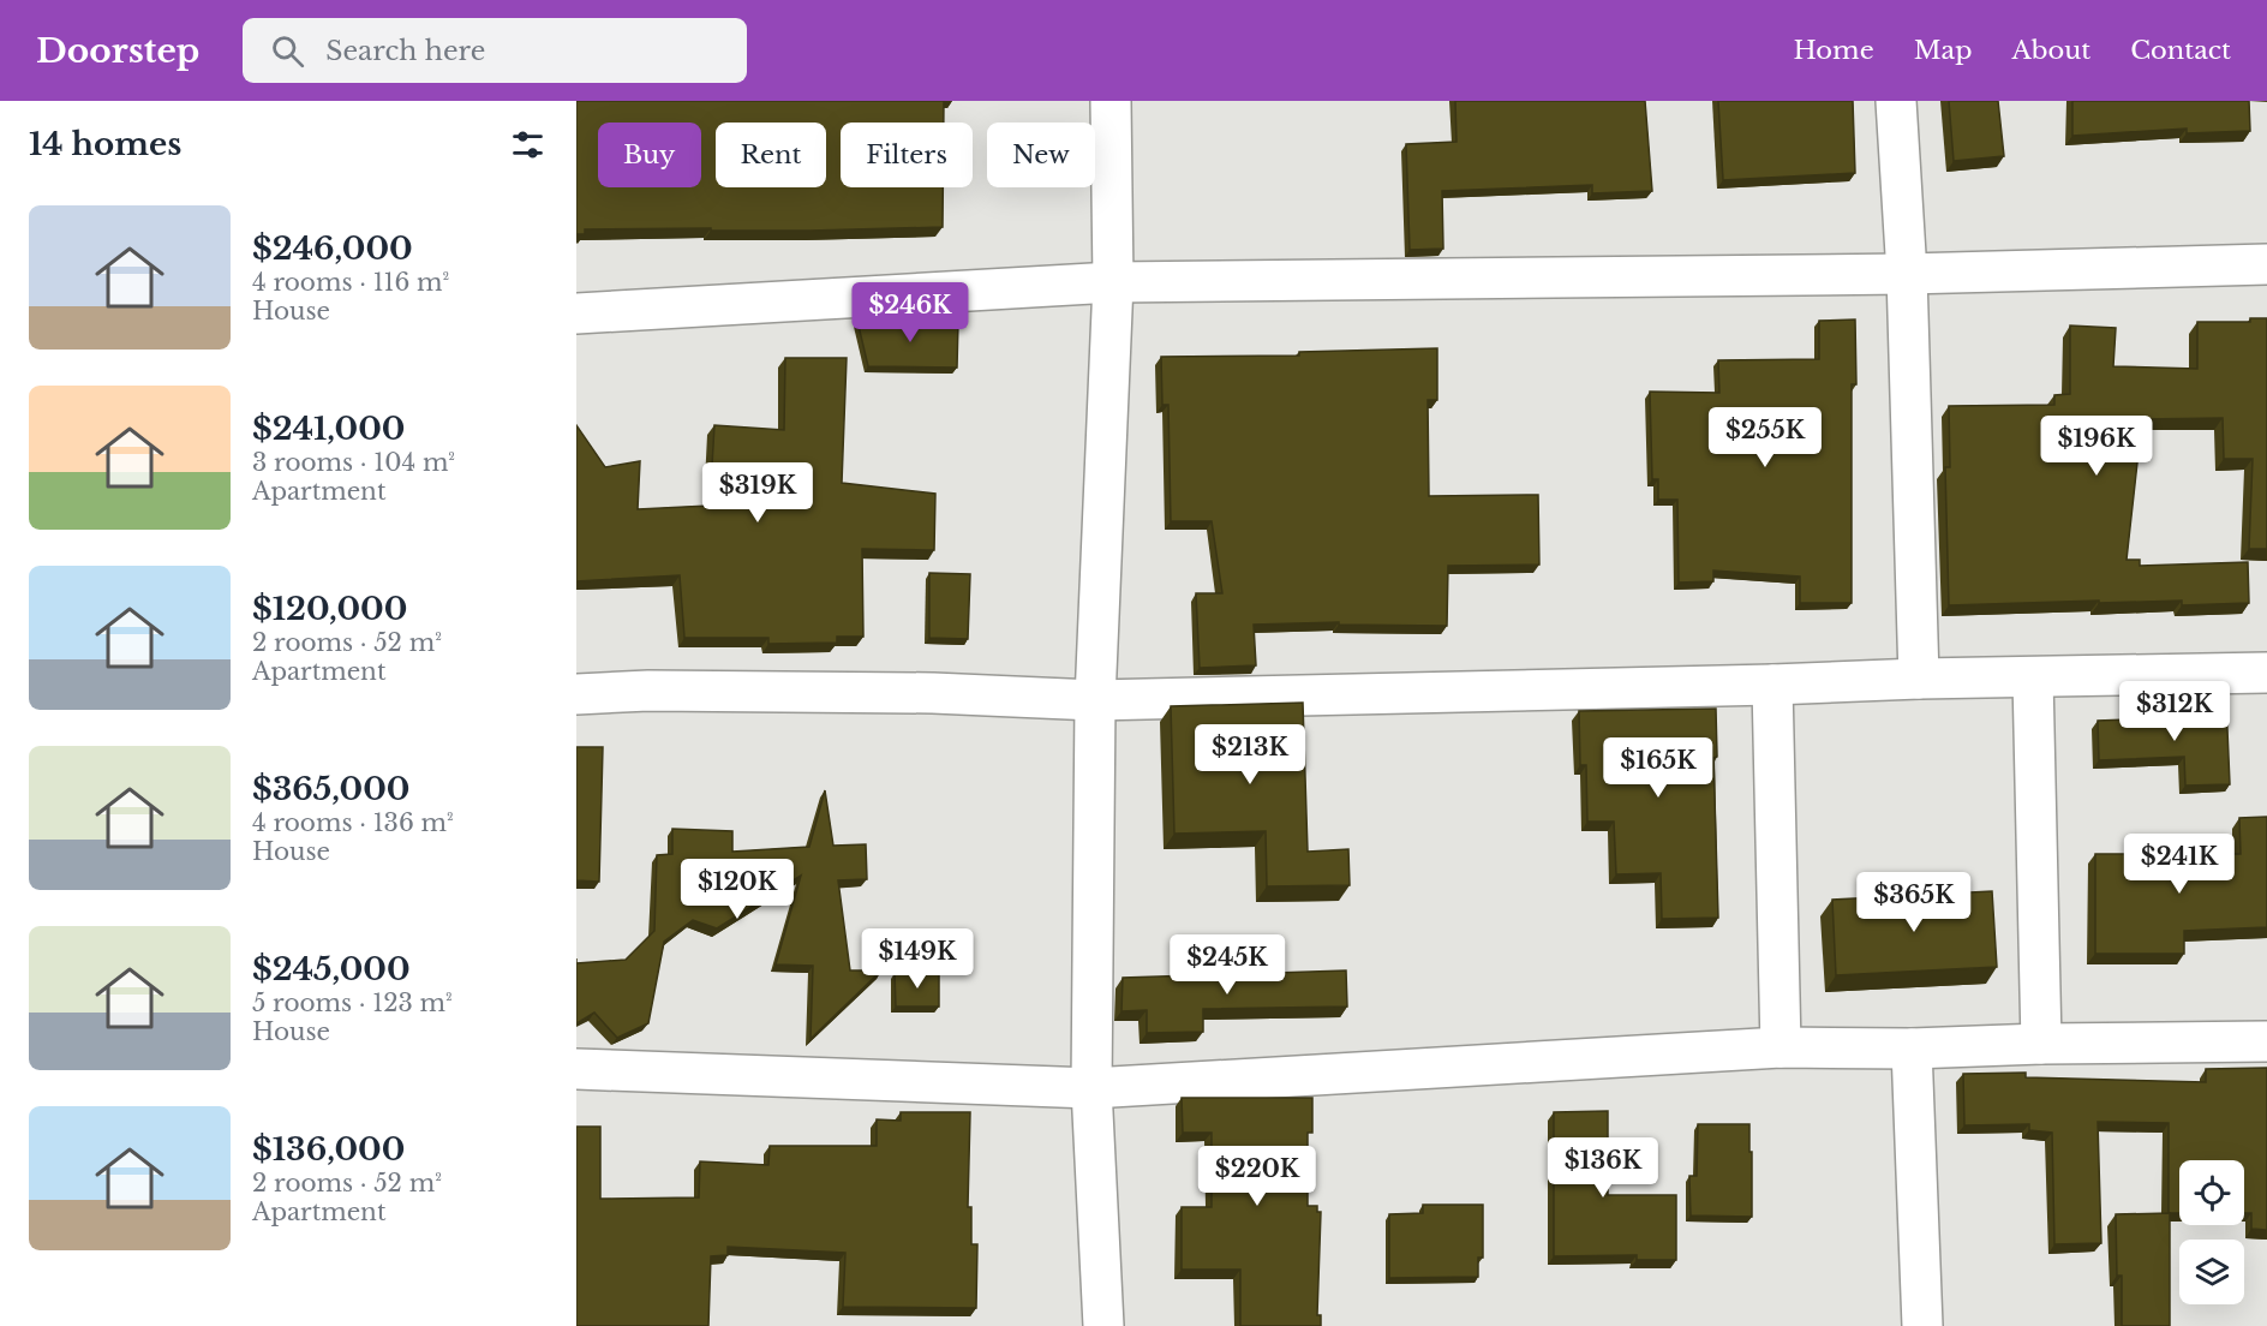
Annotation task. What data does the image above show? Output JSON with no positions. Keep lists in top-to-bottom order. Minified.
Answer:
{"page":{"header":"Doorstep","search":"Search here","nav":["Home","Map","About","Contact"],"heading":"14 homes","chip":["Buy","Rent","Filters","New"],"list":[{"name":"$246,000","note":"4 rooms · 116 m² · House"},{"name":"$241,000","note":"3 rooms · 104 m² · Apartment"},{"name":"$120,000","note":"2 rooms · 52 m² · Apartment"},{"name":"$365,000","note":"4 rooms · 136 m² · House"},{"name":"$245,000","note":"5 rooms · 123 m² · House"},{"name":"$136,000","note":"2 rooms · 52 m² · Apartment"}],"price":["$246K","$255K","$196K","$319K","$312K","$213K","$165K","$241K","$120K","$365K","$149K","$245K","$136K","$220K"]}}
